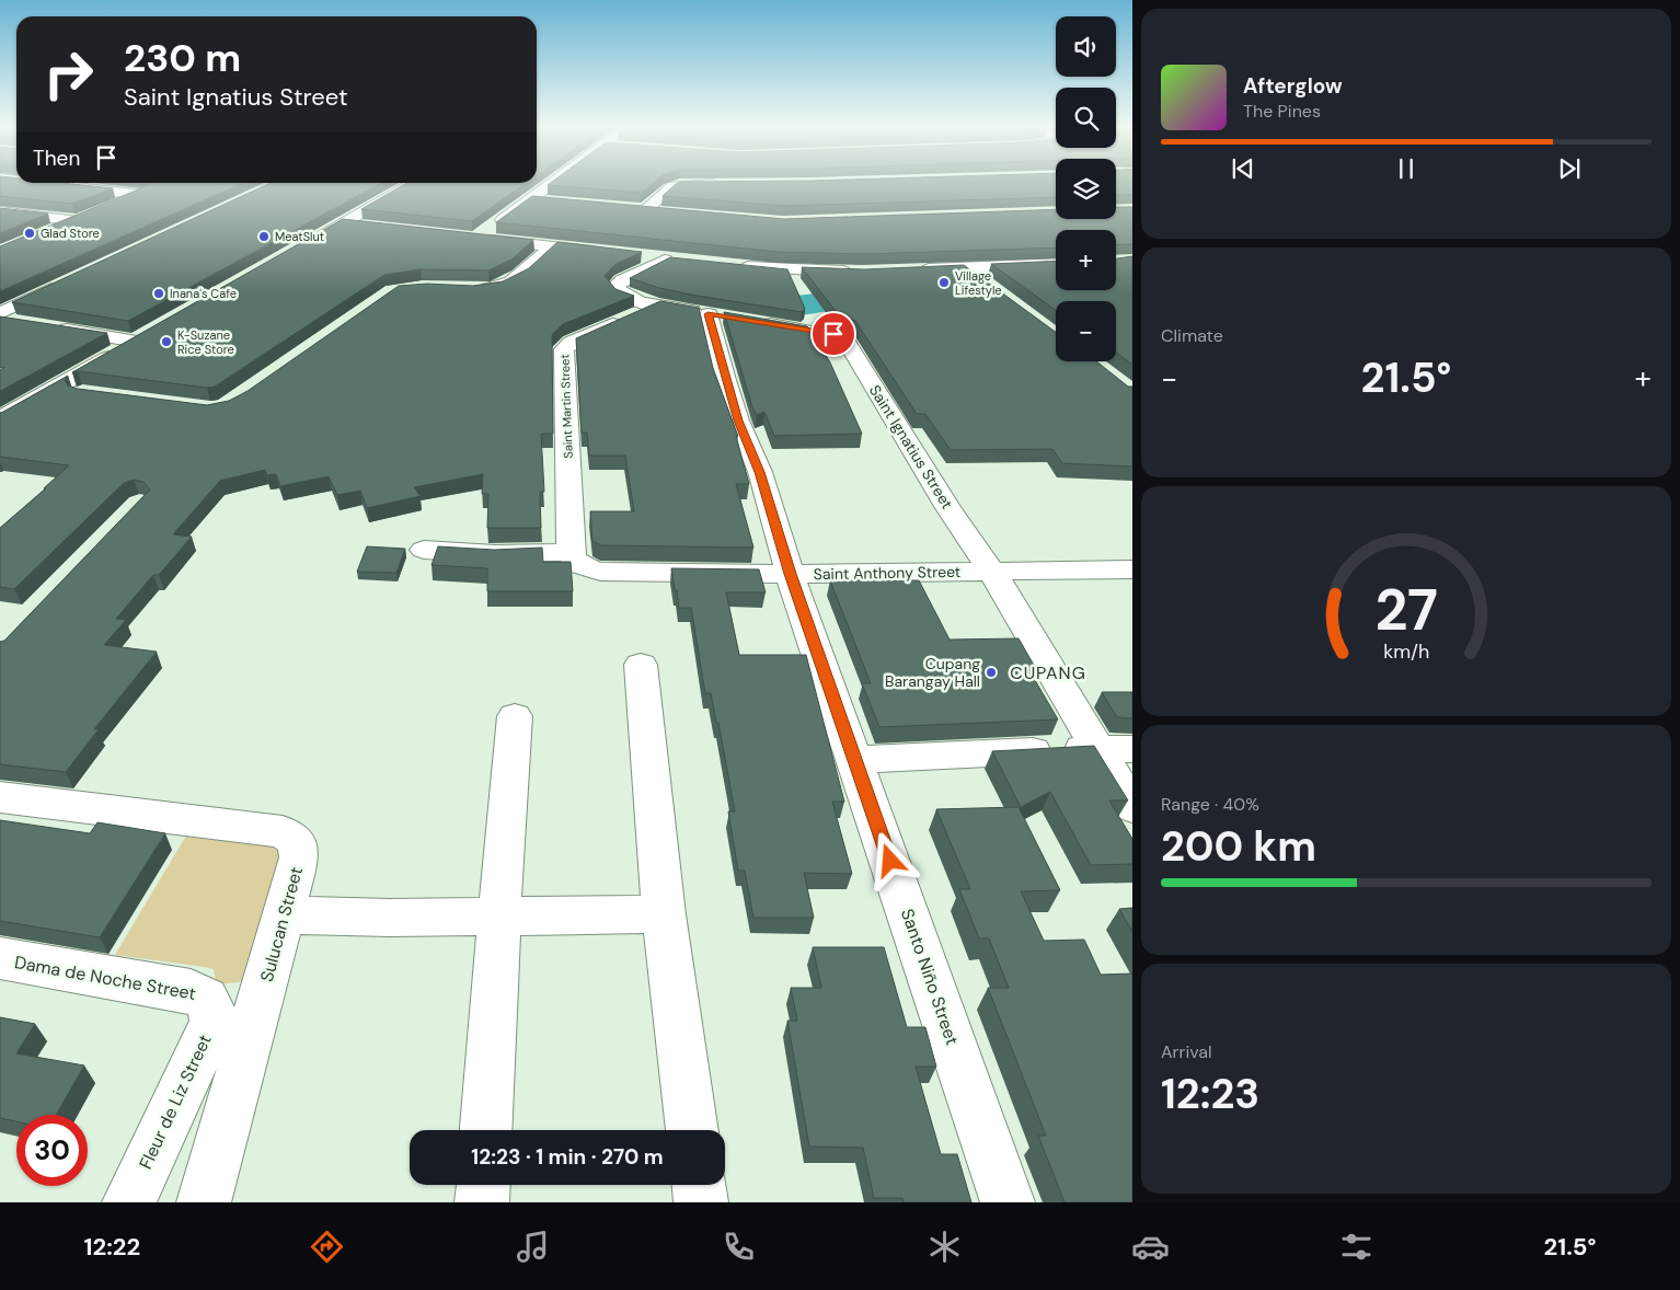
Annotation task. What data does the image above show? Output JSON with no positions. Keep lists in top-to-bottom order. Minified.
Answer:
{"streets":{"street":["Saint Martin Street","Saint Ignatius Street","Saint Anthony Street","Sulucan Street","Santo Niño Street","Dama de Noche Street","Fleur de Liz Street"]},"crossings":[["Saint Martin Street","Saint Ignatius Street"],["Saint Martin Street","Saint Anthony Street"],["Saint Ignatius Street","Saint Anthony Street"],["Saint Ignatius Street","Santo Niño Street"],["Saint Anthony Street","Santo Niño Street"],["Dama de Noche Street","Fleur de Liz Street"]],"districts":["CUPANG"],"places":["Glad Store","MeatSlut","Village Lifestyle","Inana's Cafe","K-Suzane Rice Store","Cupang Barangay Hall"],"page":{"map_buttons":["+","−"],"turn":["230 m","Saint Ignatius Street"],"song":["Afterglow","The Pines"],"then":"Then","tile":["Climate",["Range · 40%","200 km"],["Arrival","12:23"]],"heat":["−","21.5°","+"],"limit":"30","trip":"12:23 · 1 min · 270 m","tabs":["12:22","21.5°"],"gauge":["27","km/h"]}}
